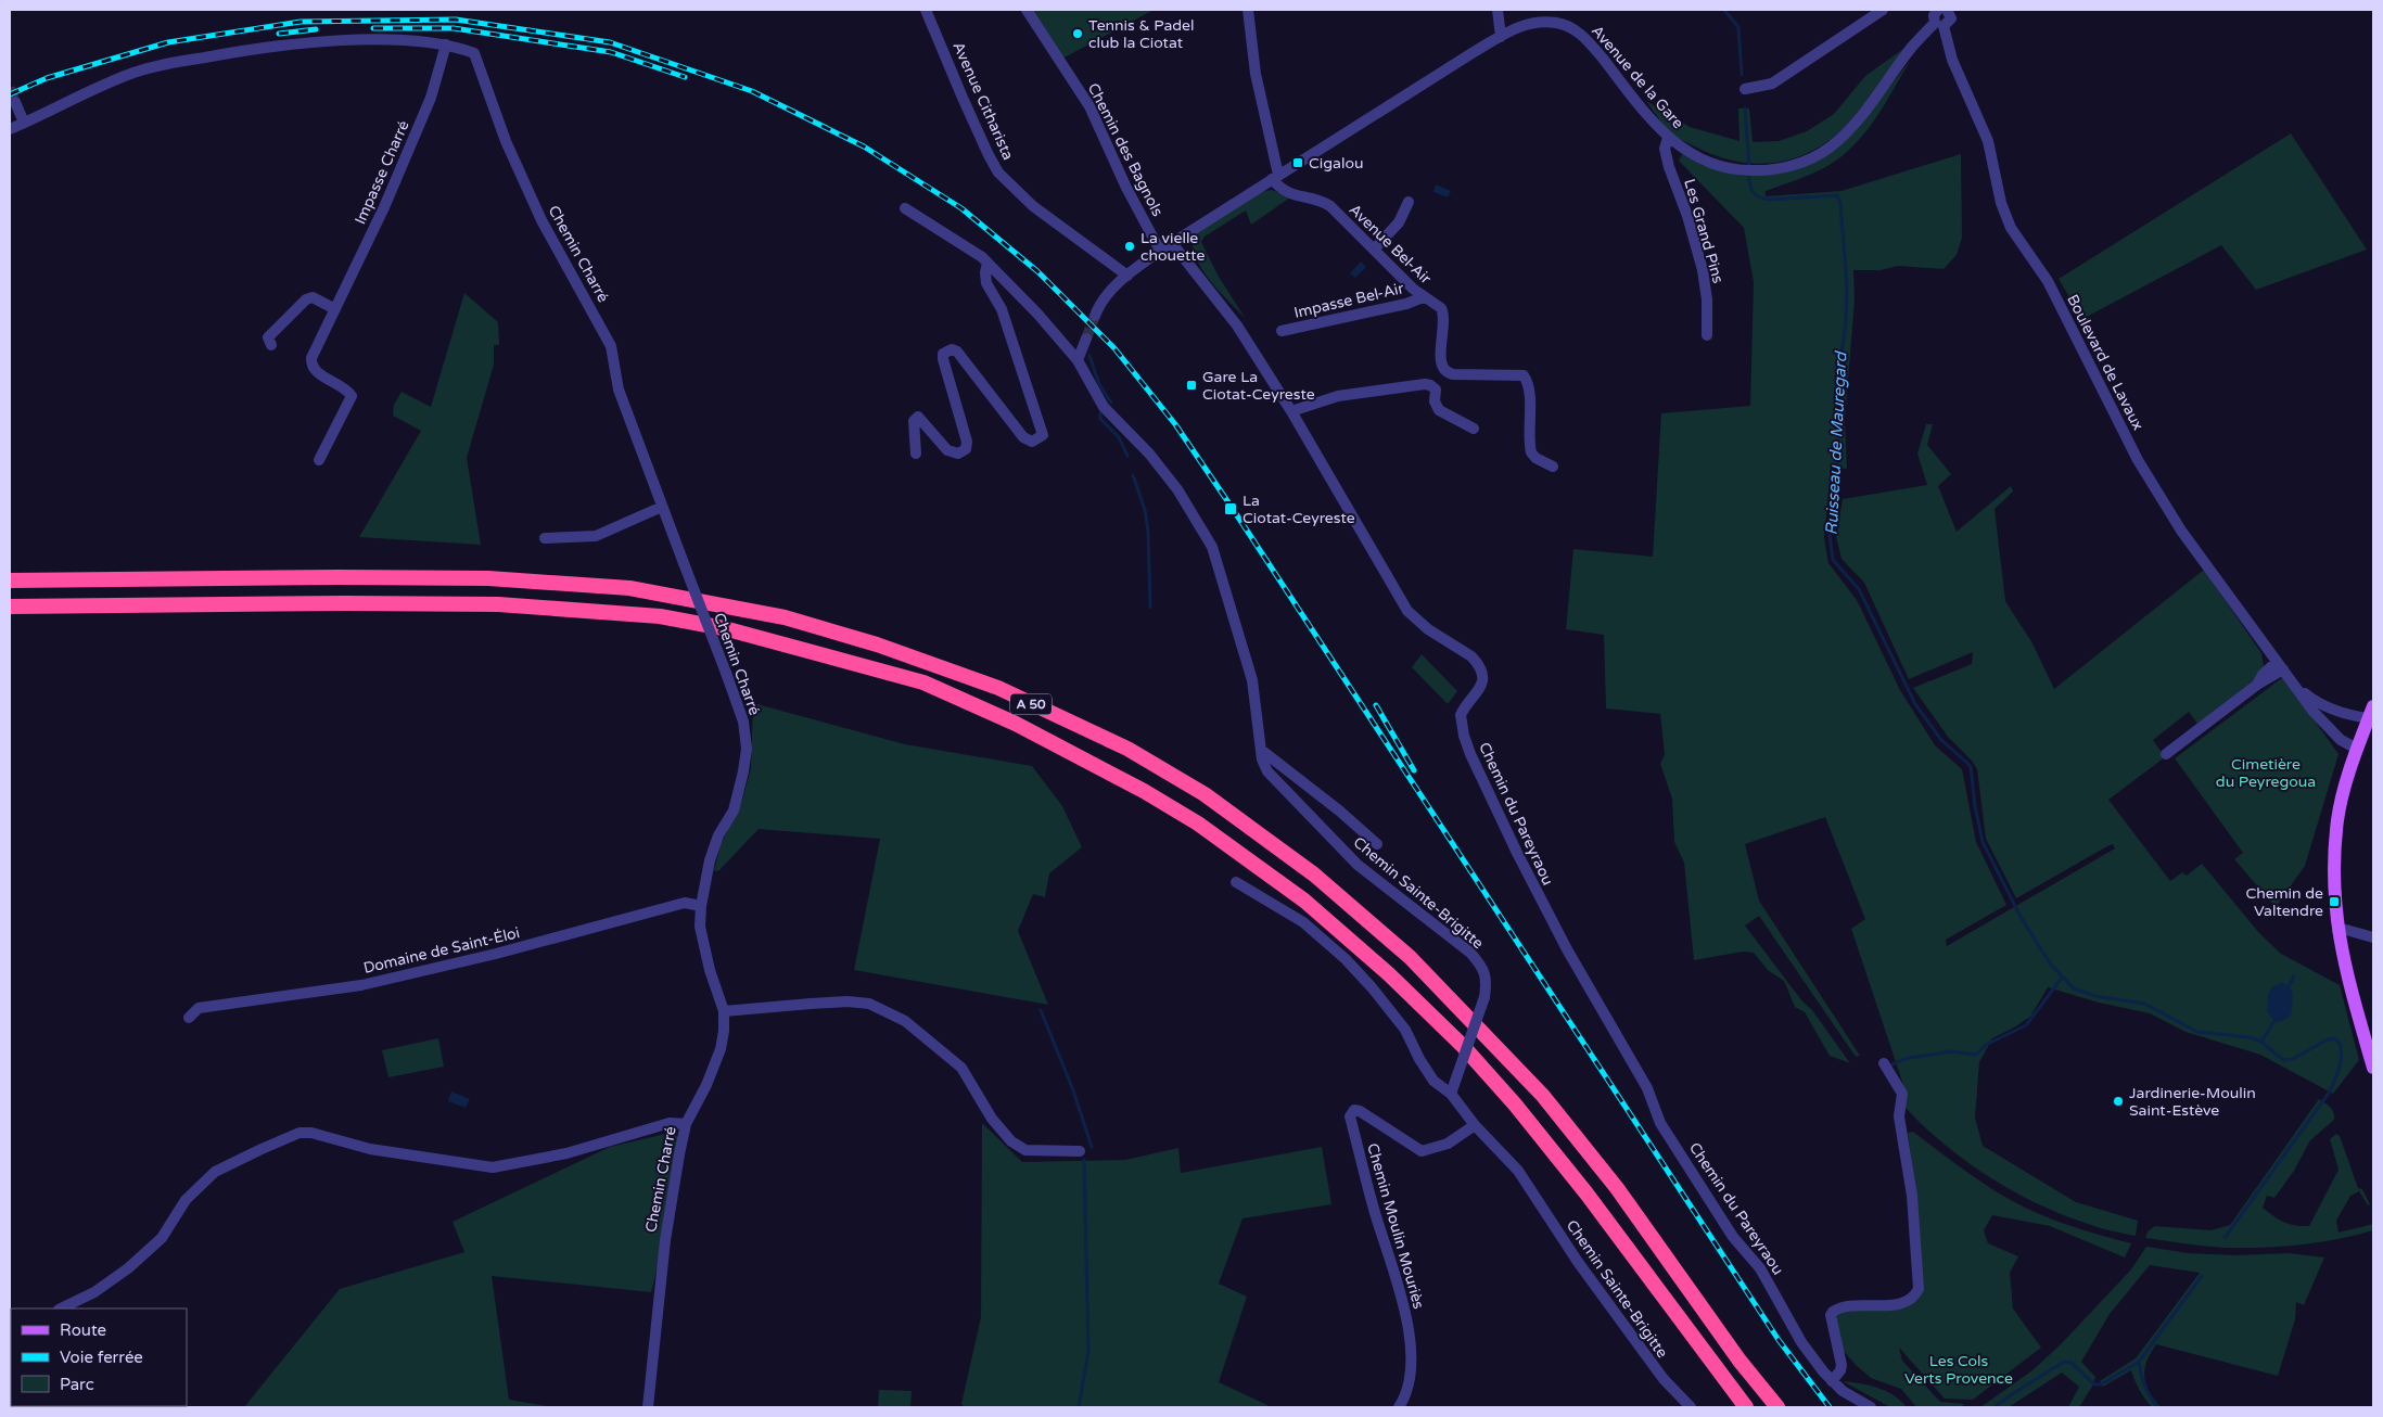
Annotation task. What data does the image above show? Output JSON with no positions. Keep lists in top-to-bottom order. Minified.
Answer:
{"streets":{"highway":["A 50"],"street":["Avenue de la Gare","Avenue Citharista","Chemin des Bagnols","Impasse Charré","Les Grand Pins","Avenue Bel-Air","Chemin Charré","Impasse Bel-Air","Boulevard de Lavaux","Chemin du Pareyraou","Chemin Sainte-Brigitte","Domaine de Saint-Éloi","Chemin Moulin Mouriès"]},"crossings":[["Avenue de la Gare","Avenue Citharista"],["Avenue de la Gare","Chemin des Bagnols"],["Avenue de la Gare","Les Grand Pins"],["Avenue de la Gare","Avenue Bel-Air"],["Avenue de la Gare","Boulevard de Lavaux"],["Avenue de la Gare","Chemin du Pareyraou"],["Impasse Charré","Chemin Charré"],["Avenue Bel-Air","Impasse Bel-Air"],["Chemin Charré","Domaine de Saint-Éloi"],["Chemin Sainte-Brigitte","Chemin Moulin Mouriès"]],"water":["Ruisseau de Mauregard"],"parks":["Cimetière du Peyregoua","Les Cols Verts Provence"],"places":{"other":["Tennis & Padel club la Ciotat","La vielle chouette","Jardinerie-Moulin Saint-Estève"],"transit":["Cigalou","Gare La Ciotat-Ceyreste","La Ciotat-Ceyreste","Chemin de Valtendre"]},"legend":["Route","Voie ferrée","Parc"]}
